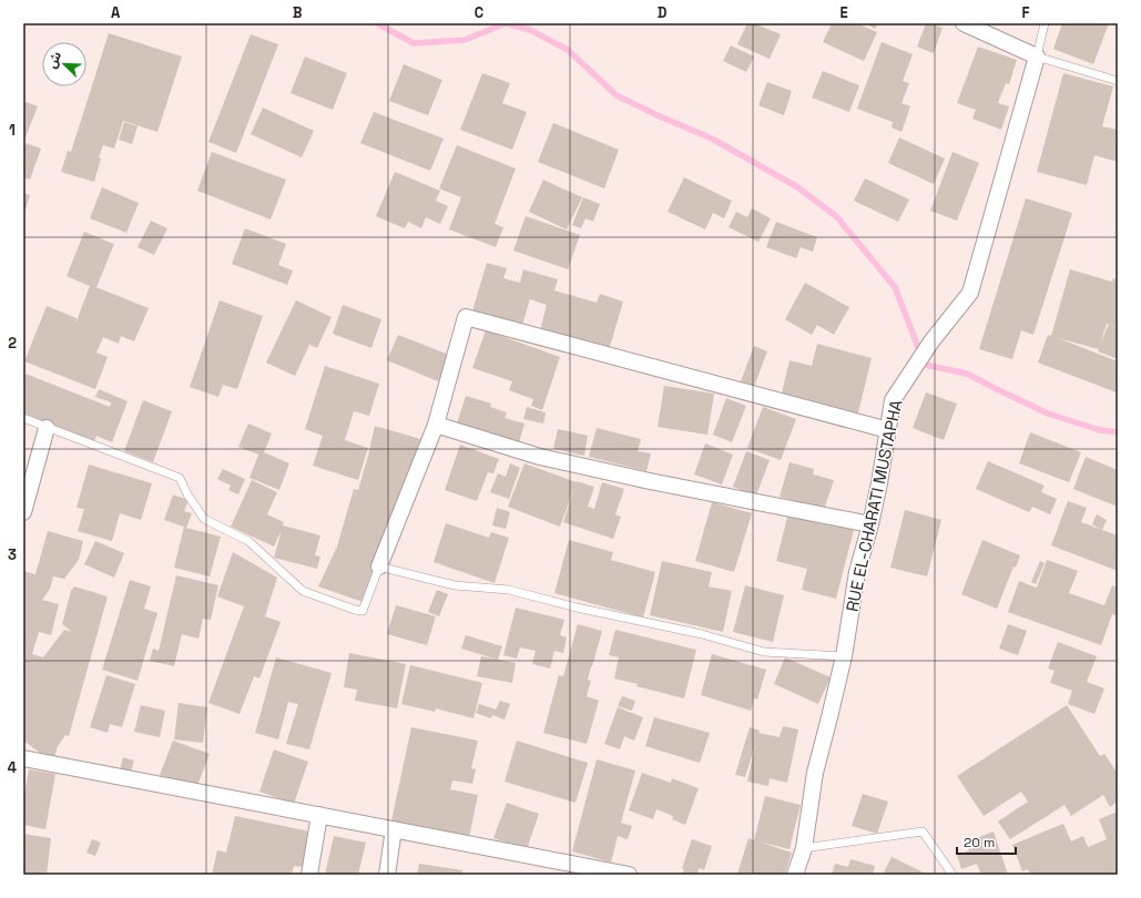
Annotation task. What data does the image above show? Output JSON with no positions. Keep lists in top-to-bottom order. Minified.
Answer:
{"streets":{"street":["RUE EL-CHARATI MUSTAPHA"]},"scale_bar":"20 m","north":"top left","grid":{"columns":["A","B","C","D","E","F"],"rows":["1","2","3","4"]}}
